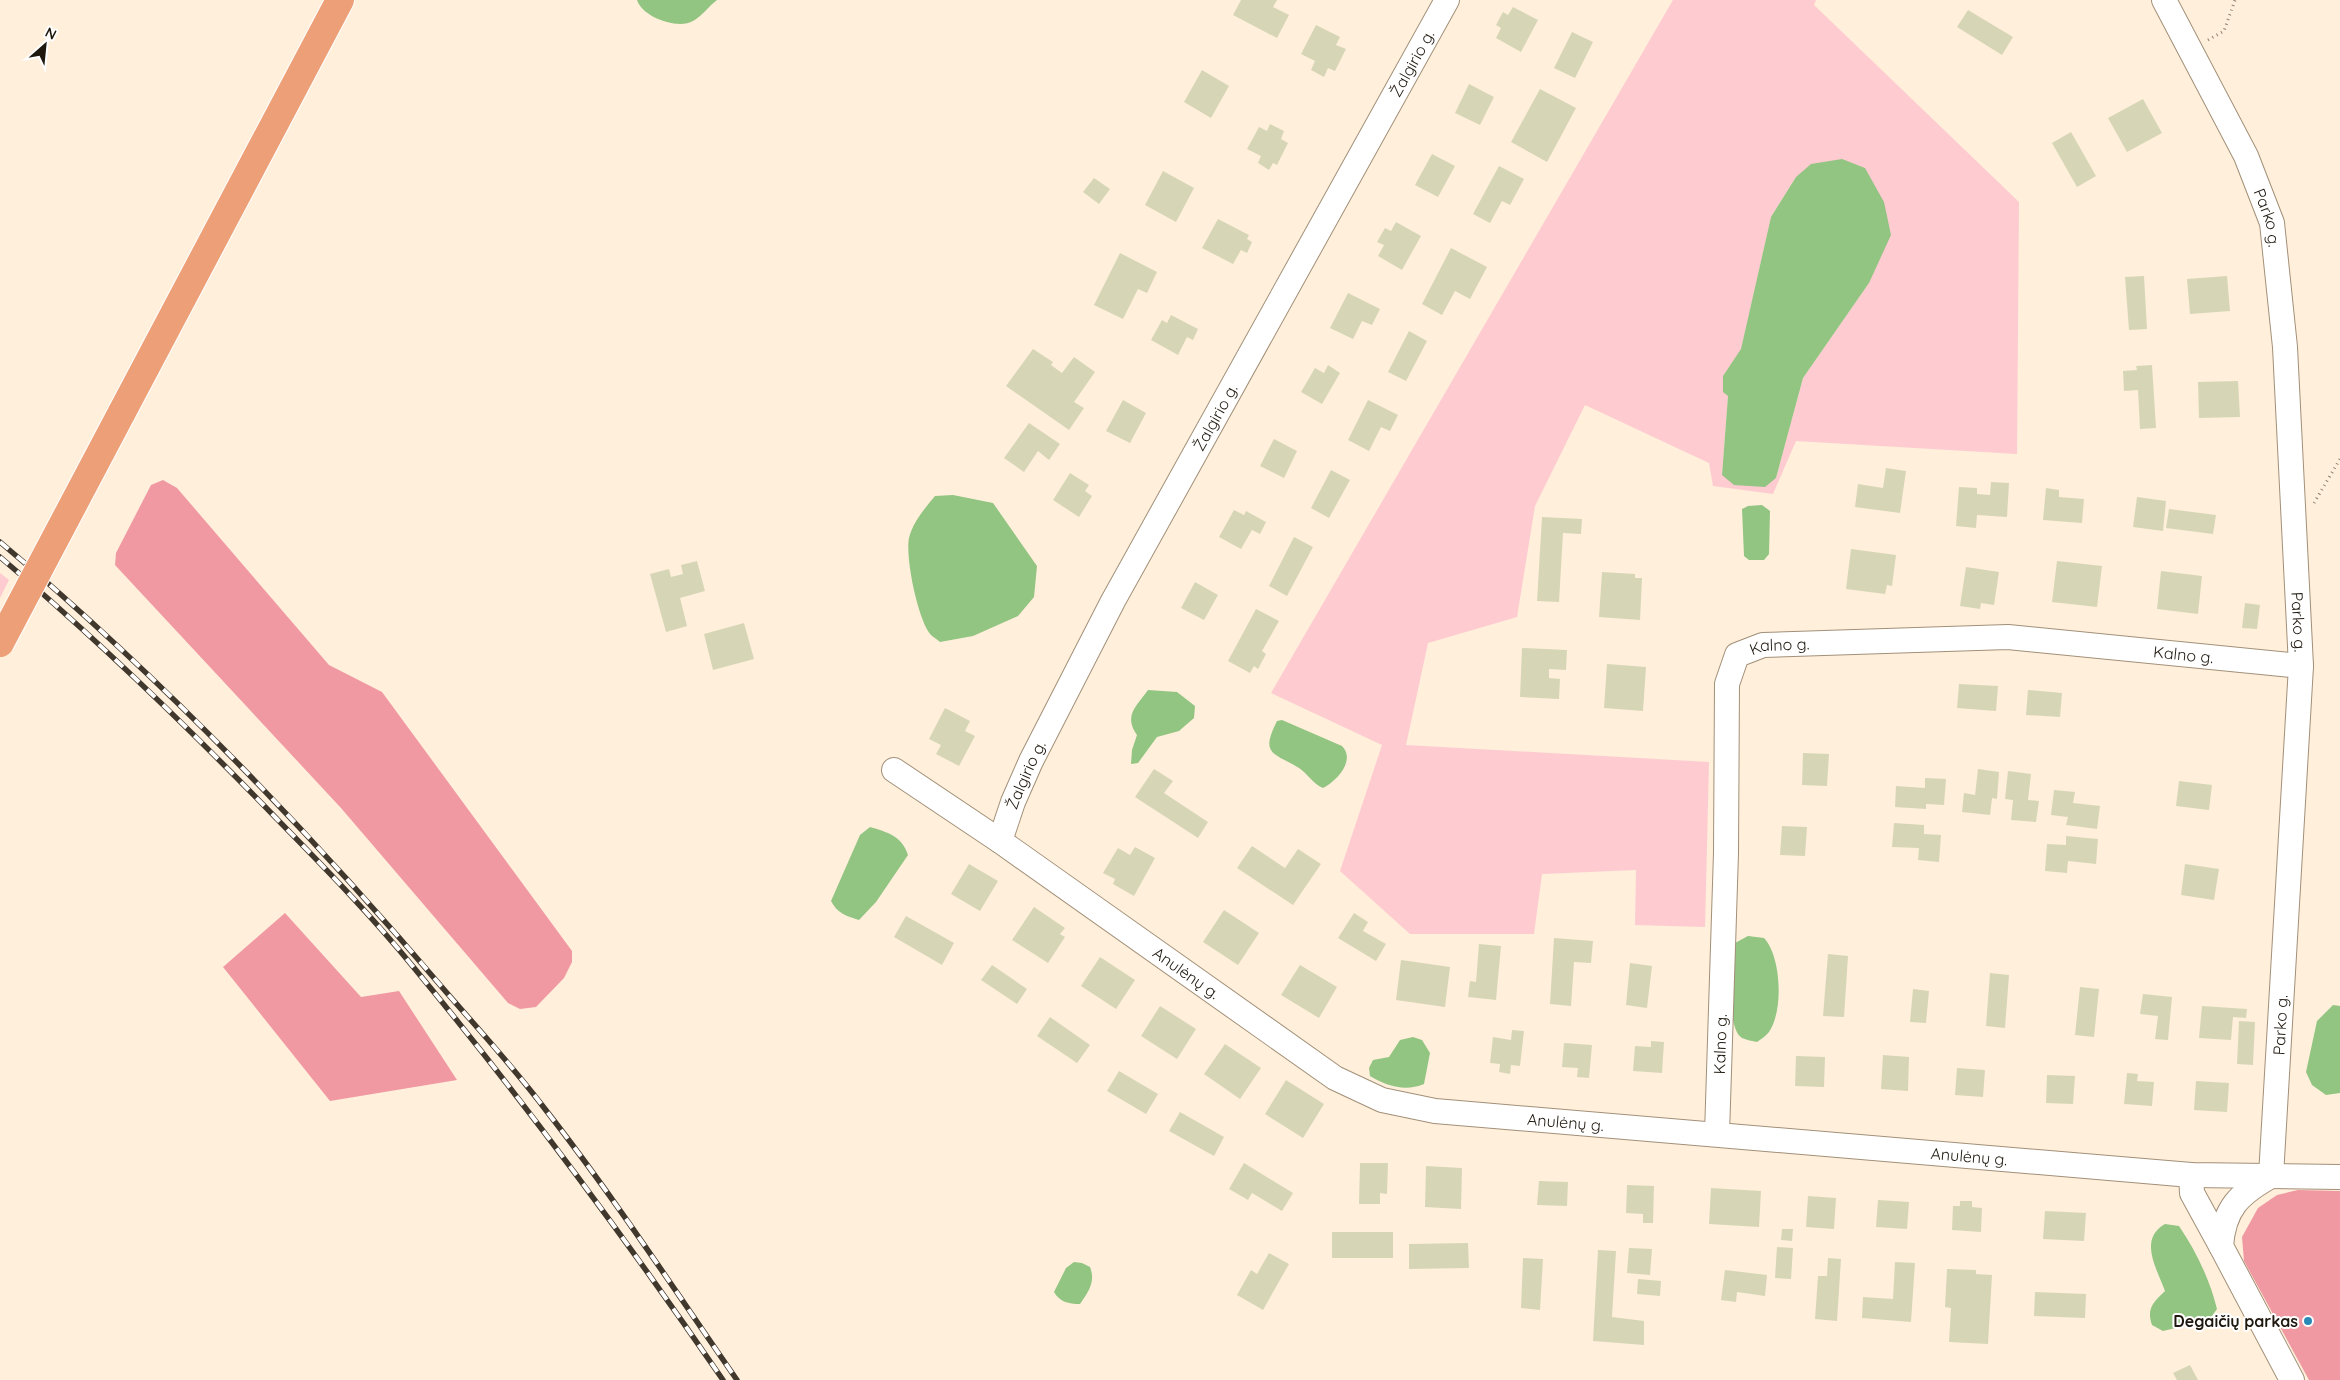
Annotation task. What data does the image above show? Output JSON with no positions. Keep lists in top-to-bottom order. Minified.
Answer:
{"streets":{"street":["Žalgirio g.","Parko g.","Kalno g.","Anulėnų g."]},"crossings":[["Žalgirio g.","Anulėnų g."],["Parko g.","Kalno g."],["Parko g.","Anulėnų g."],["Kalno g.","Anulėnų g."]],"places":["Degaičių parkas"],"north":"top right"}
